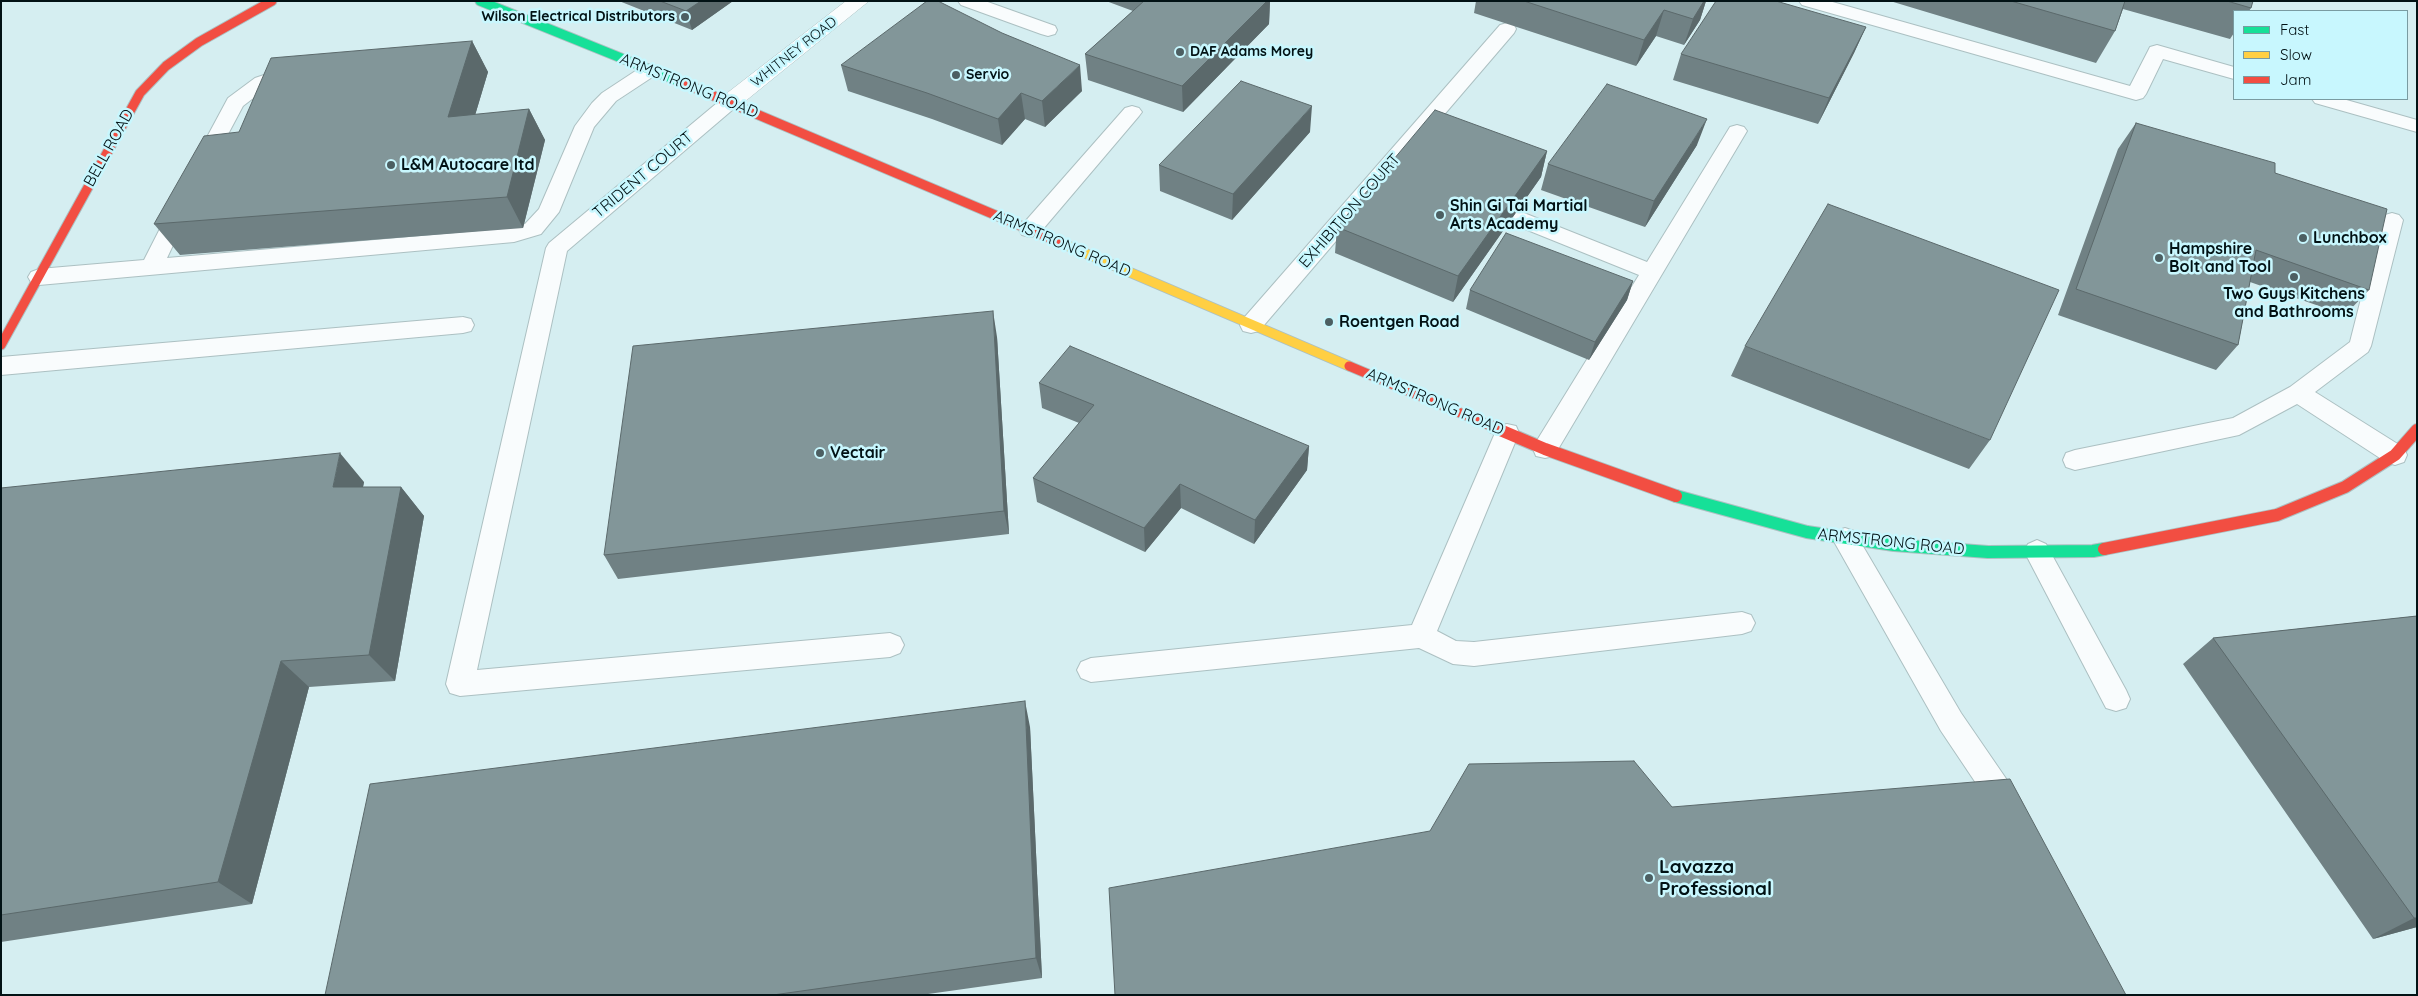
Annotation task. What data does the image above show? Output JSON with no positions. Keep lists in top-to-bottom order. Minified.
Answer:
{"streets":{"street":["WHITNEY ROAD","ARMSTRONG ROAD","BELL ROAD"],"lane":["TRIDENT COURT","EXHIBITION COURT"]},"crossings":[["WHITNEY ROAD","ARMSTRONG ROAD"],["WHITNEY ROAD","TRIDENT COURT"],["ARMSTRONG ROAD","TRIDENT COURT"],["ARMSTRONG ROAD","EXHIBITION COURT"]],"places":["Wilson Electrical Distributors","DAF Adams Morey","Servio","L&M Autocare ltd","Shin Gi Tai Martial Arts Academy","Lunchbox","Hampshire Bolt and Tool","Two Guys Kitchens and Bathrooms","Roentgen Road","Vectair","Lavazza Professional"],"legend":["Fast","Slow","Jam"]}
